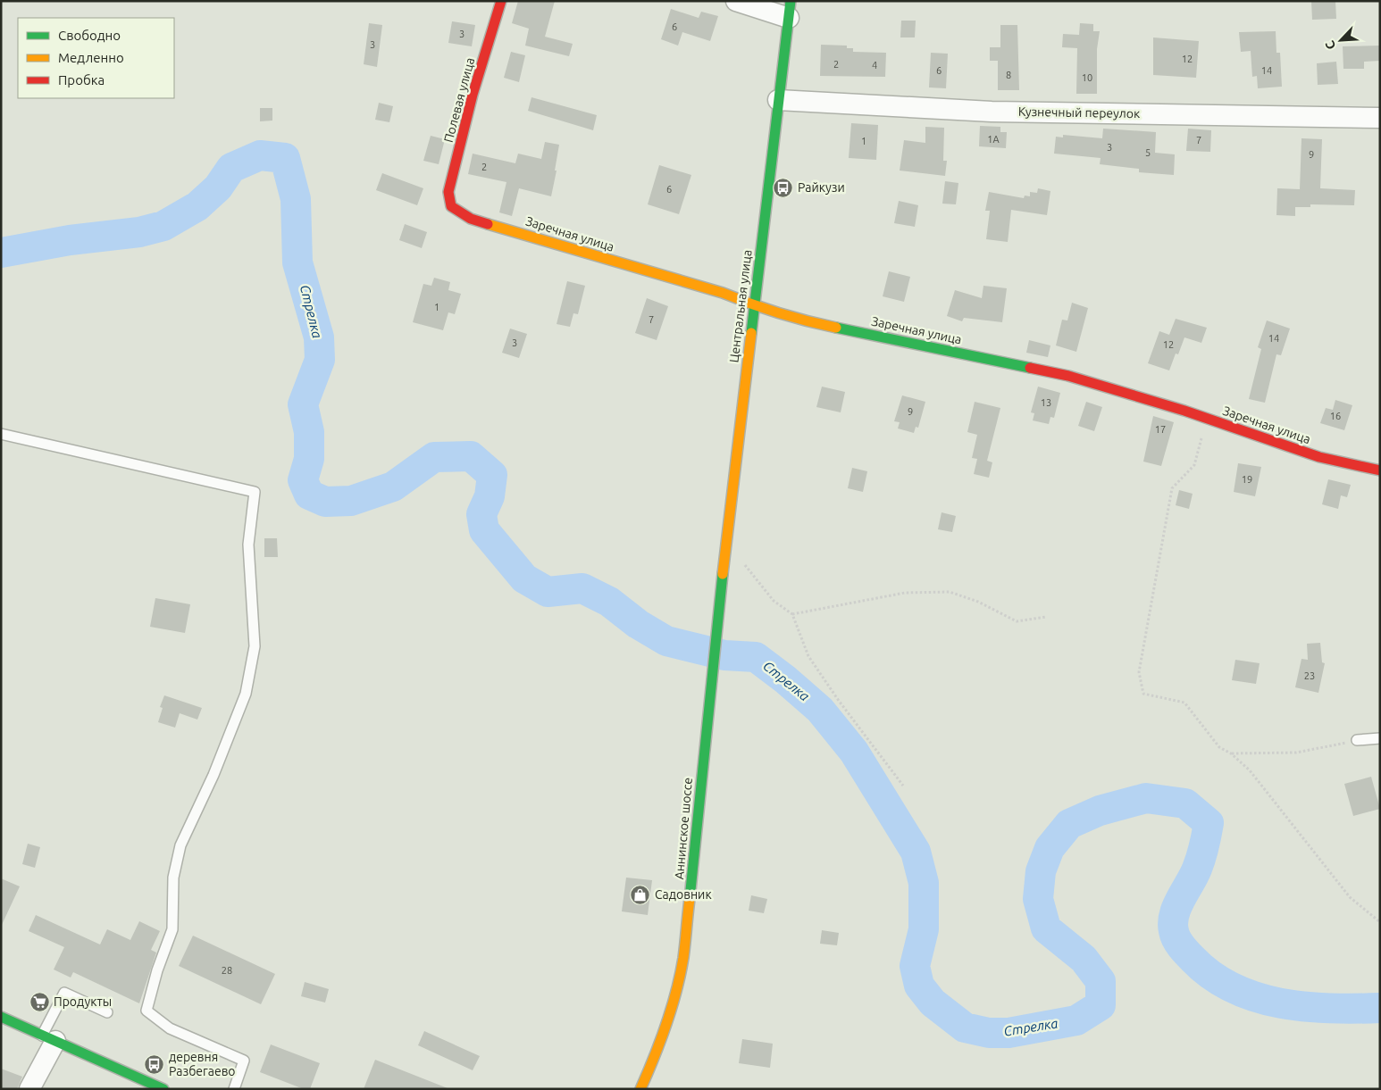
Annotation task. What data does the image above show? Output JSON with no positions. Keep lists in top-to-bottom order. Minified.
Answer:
{"streets":{"main road":["Полевая улица","Заречная улица","Центральная улица","Аннинское шоссе"],"street":["Кузнечный переулок"]},"crossings":[["Полевая улица","Заречная улица"],["Кузнечный переулок","Центральная улица"],["Заречная улица","Центральная улица"],["Центральная улица","Аннинское шоссе"]],"water":["Стрелка"],"places":{"bus stop":["Райкузи","деревня Разбегаево"],"shop":["Садовник"],"supermarket":["Продукты"]},"house_numbers":["6","3","3","12","2","4","6","14","8","10","1А","7","1","3","5","9","2","6","1","7","14","3","12","13","9","16","17","19","23","28"],"legend":["Свободно","Медленно","Пробка"],"north":"bottom left"}
